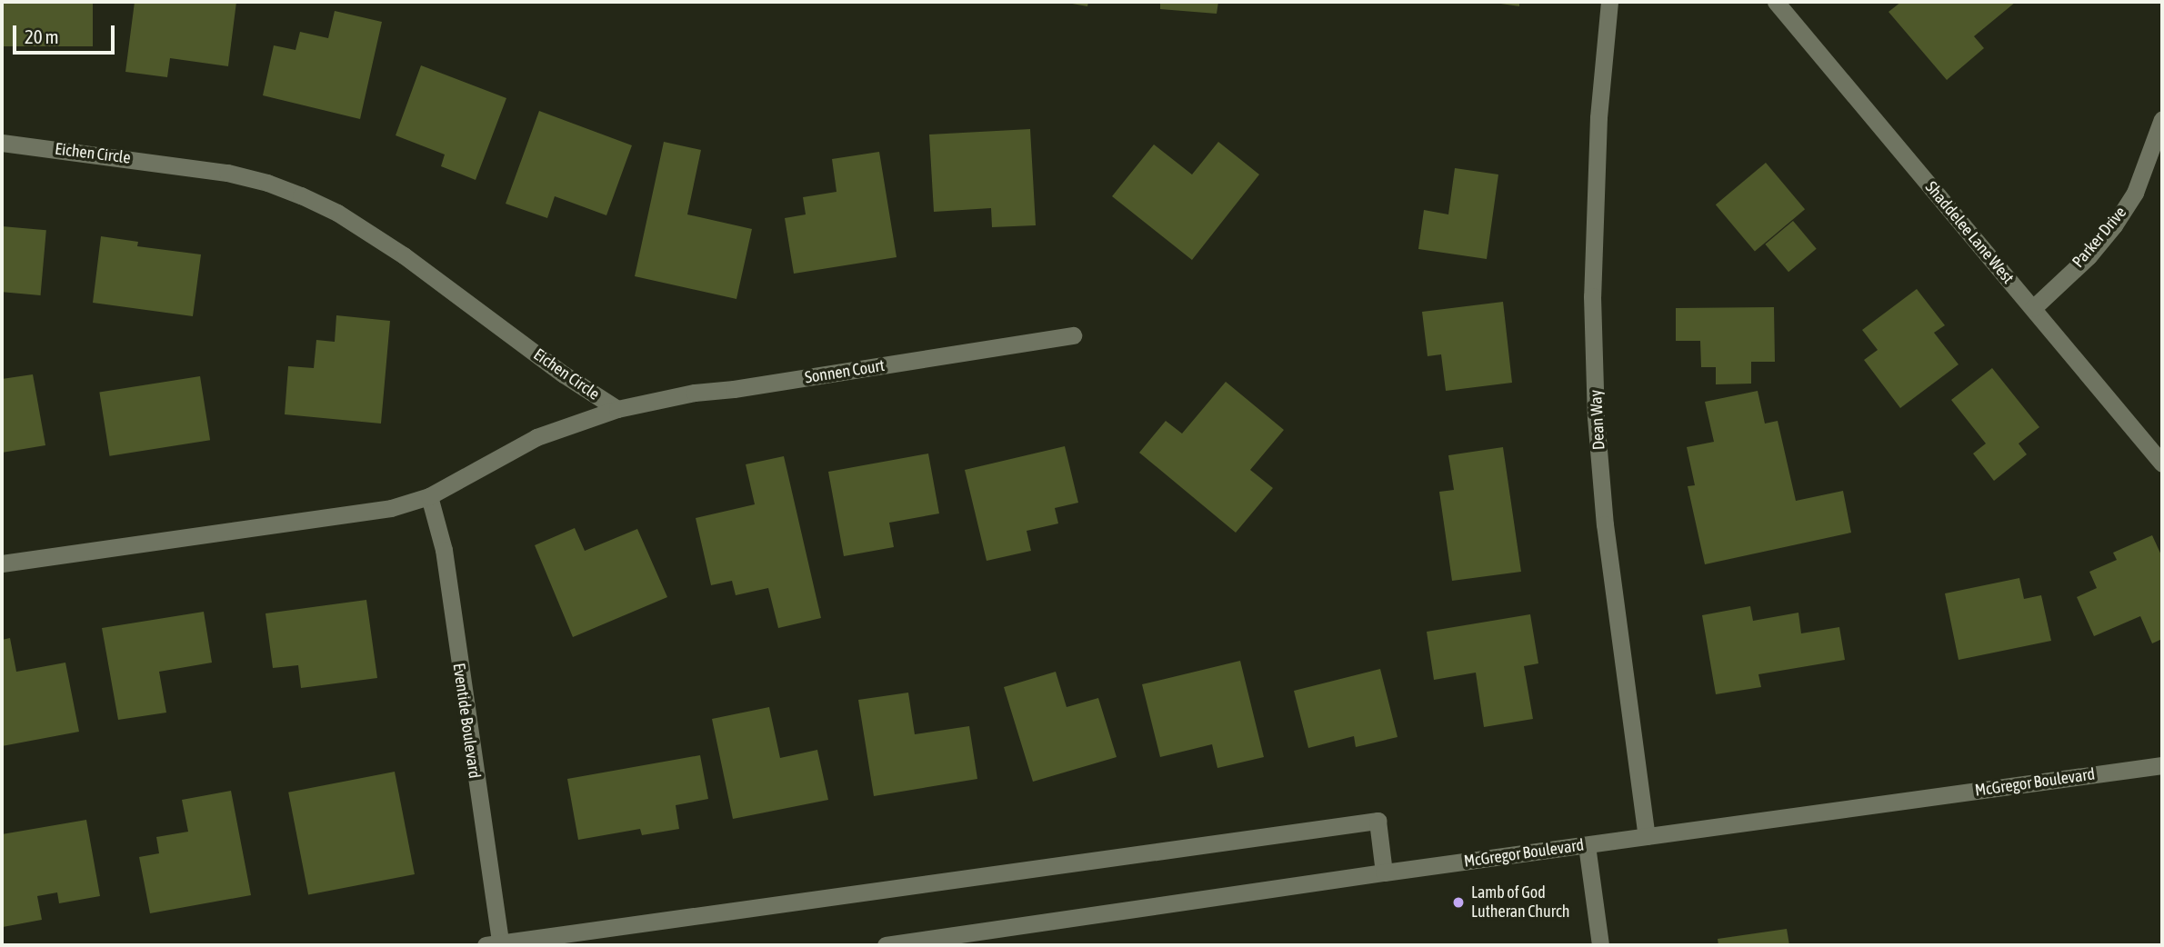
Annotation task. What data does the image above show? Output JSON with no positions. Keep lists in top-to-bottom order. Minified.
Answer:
{"streets":{"street":["Eichen Circle","Shaddelee Lane West","Parker Drive","Sonnen Court","Dean Way","Eventide Boulevard","McGregor Boulevard"]},"crossings":[["Eichen Circle","Sonnen Court"],["Eichen Circle","Eventide Boulevard"],["Shaddelee Lane West","Parker Drive"],["Dean Way","McGregor Boulevard"]],"places":["Lamb of God Lutheran Church"],"scale_bar":"20 m"}
